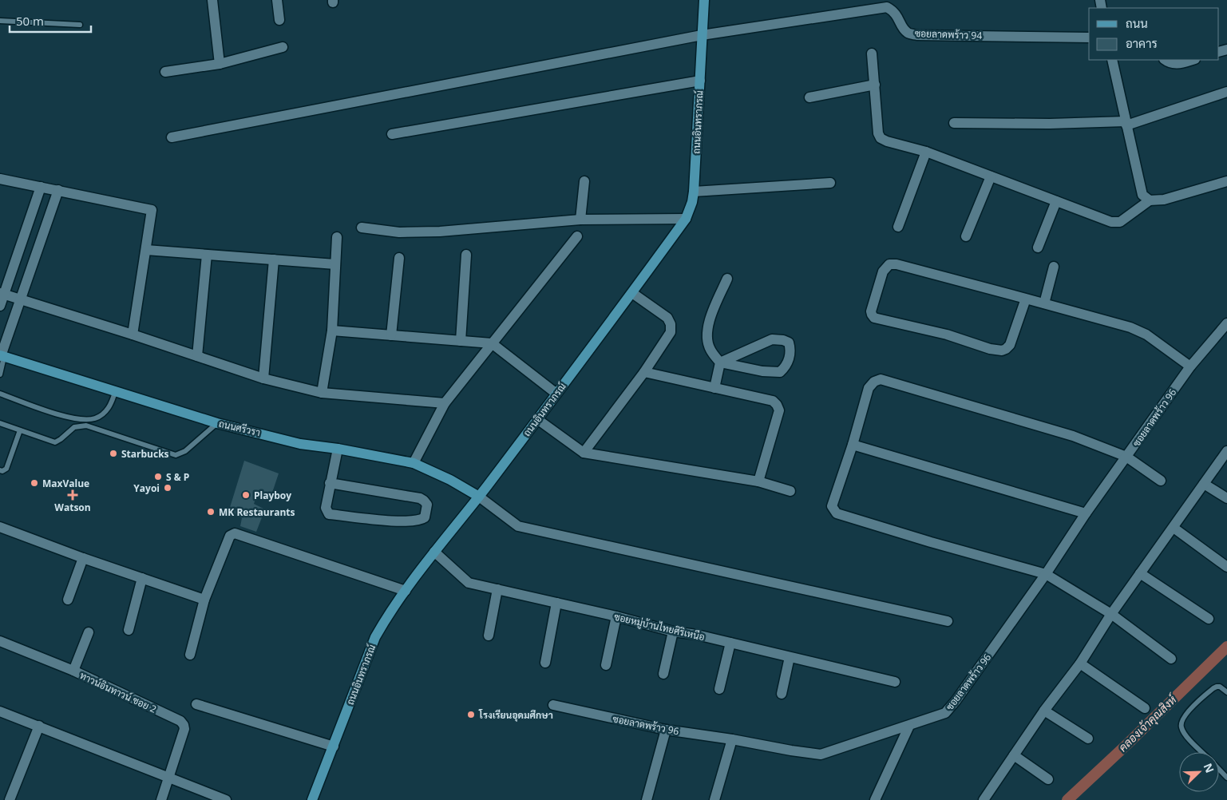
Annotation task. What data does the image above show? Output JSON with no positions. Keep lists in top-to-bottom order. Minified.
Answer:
{"streets":{"street":["ซอยลาดพร้าว 94","ถนนอินทราภรณ์","ซอยลาดพร้าว 96","ถนนศรีวรา","ซอยหมู่บ้านไทยศิริเหนือ","ทาวน์อินทาวน์ ซอย 2"]},"crossings":[["ซอยลาดพร้าว 94","ถนนอินทราภรณ์"],["ถนนอินทราภรณ์","ถนนศรีวรา"],["ถนนอินทราภรณ์","ซอยหมู่บ้านไทยศิริเหนือ"]],"water":["คลองเจ้าคุณสิงห์"],"places":{"other":["Starbucks","S & P","MaxValue","Yayoi","Playboy","MK Restaurants","โรงเรียนอุดมศึกษา"],"health":["Watson"]},"legend":["ถนน","อาคาร"],"scale_bar":"50 m","north":"top right"}
